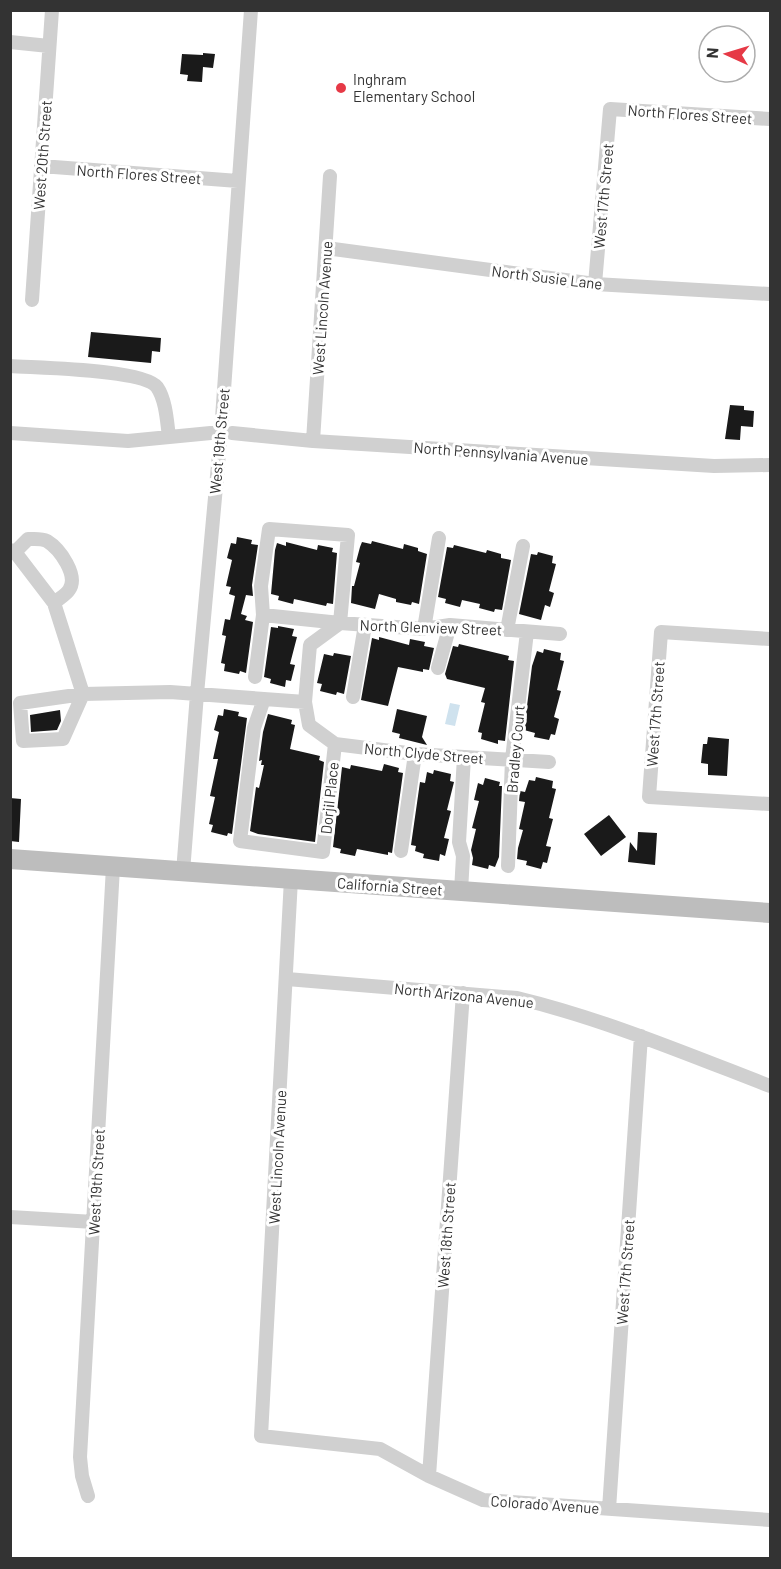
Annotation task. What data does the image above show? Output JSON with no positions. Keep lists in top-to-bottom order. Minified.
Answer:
{"streets":{"street":["North Flores Street","West 20th Street","West 17th Street","North Susie Lane","West Lincoln Avenue","West 19th Street","North Pennsylvania Avenue","North Glenview Street","Bradley Court","North Clyde Street","Dorjil Place","California Street","North Arizona Avenue","West 18th Street","Colorado Avenue"]},"crossings":[["North Flores Street","West 20th Street"],["North Flores Street","West 17th Street"],["North Flores Street","West 19th Street"],["West 17th Street","North Susie Lane"],["West 17th Street","North Arizona Avenue"],["West 17th Street","Colorado Avenue"],["North Susie Lane","West Lincoln Avenue"],["West Lincoln Avenue","North Pennsylvania Avenue"],["West Lincoln Avenue","California Street"],["West Lincoln Avenue","North Arizona Avenue"],["West Lincoln Avenue","Colorado Avenue"],["West 19th Street","North Pennsylvania Avenue"],["West 19th Street","California Street"],["North Glenview Street","Bradley Court"],["North Glenview Street","North Clyde Street"],["North Glenview Street","Dorjil Place"],["Bradley Court","North Clyde Street"],["North Clyde Street","Dorjil Place"],["North Arizona Avenue","West 18th Street"],["West 18th Street","Colorado Avenue"]],"places":["Inghram Elementary School"],"north":"left"}
